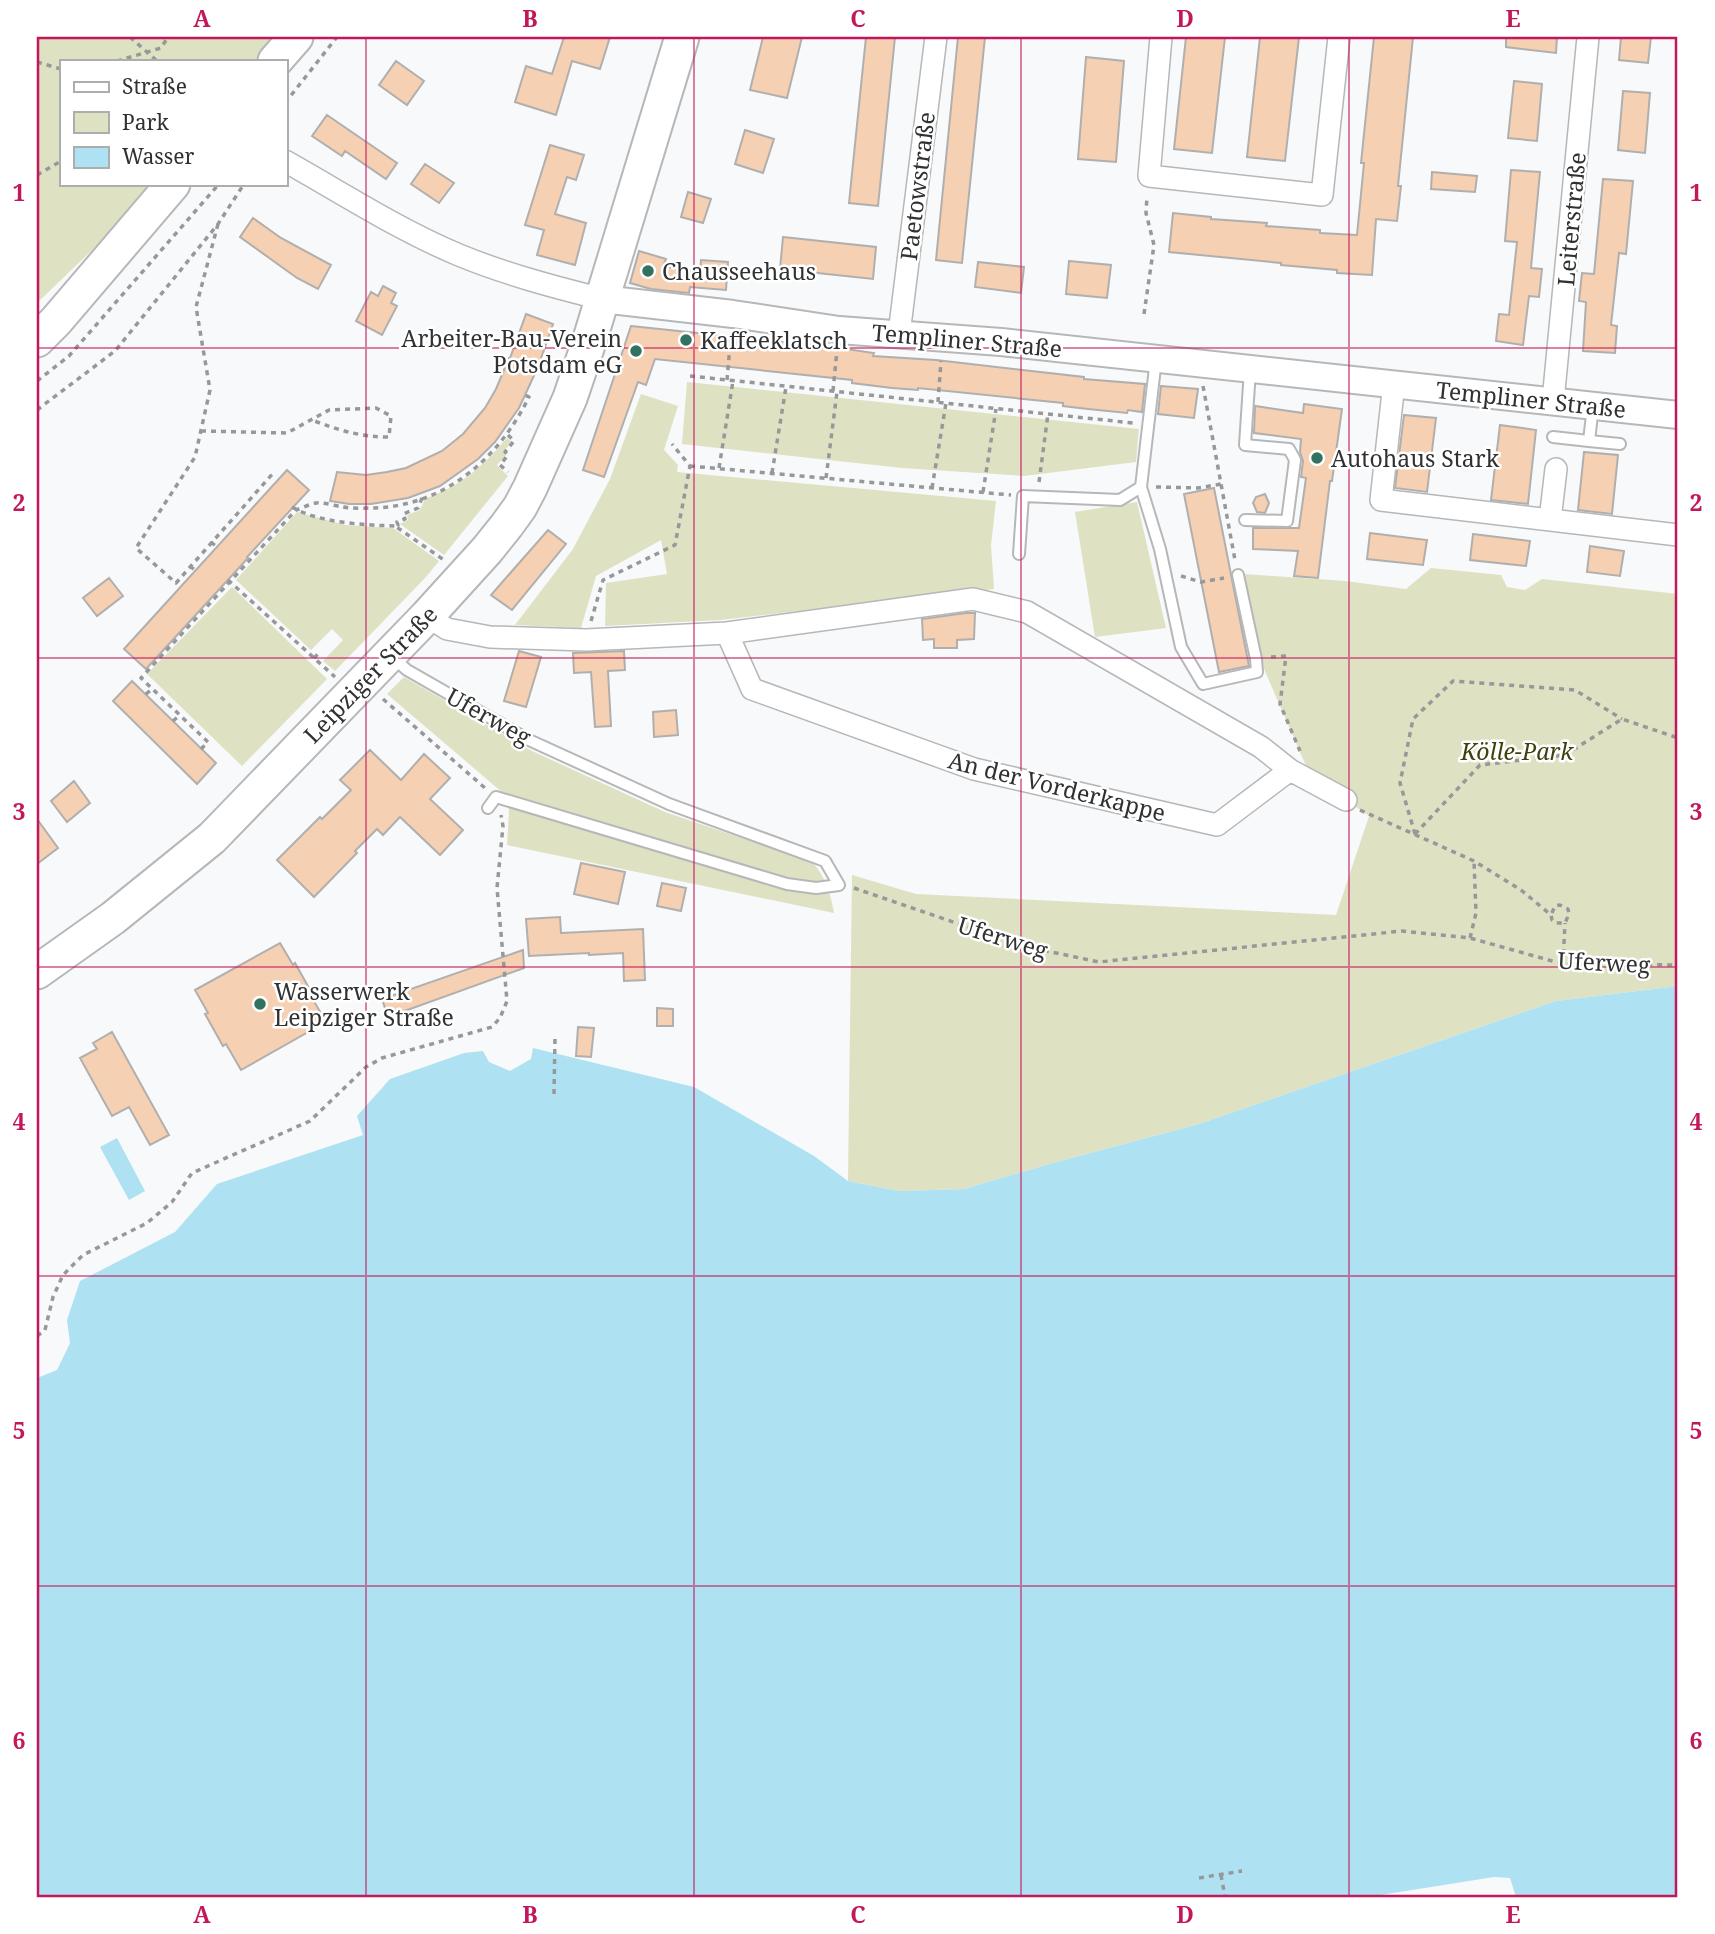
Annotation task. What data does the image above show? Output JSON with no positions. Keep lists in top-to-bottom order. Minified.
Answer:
{"streets":{"main road":["Leipziger Straße"],"street":["Paetowstraße","Leiterstraße","Templiner Straße","An der Vorderkappe"],"lane":["Uferweg"]},"crossings":[["Paetowstraße","Templiner Straße"],["Leiterstraße","Templiner Straße"],["Templiner Straße","Leipziger Straße"],["Leipziger Straße","Uferweg"]],"parks":["Kölle-Park"],"places":["Chausseehaus","Kaffeeklatsch","Arbeiter-Bau-Verein Potsdam eG","Autohaus Stark","Wasserwerk Leipziger Straße"],"legend":["Straße","Park","Wasser"],"grid":{"columns":["A","B","C","D","E"],"rows":["1","2","3","4","5","6"]}}
